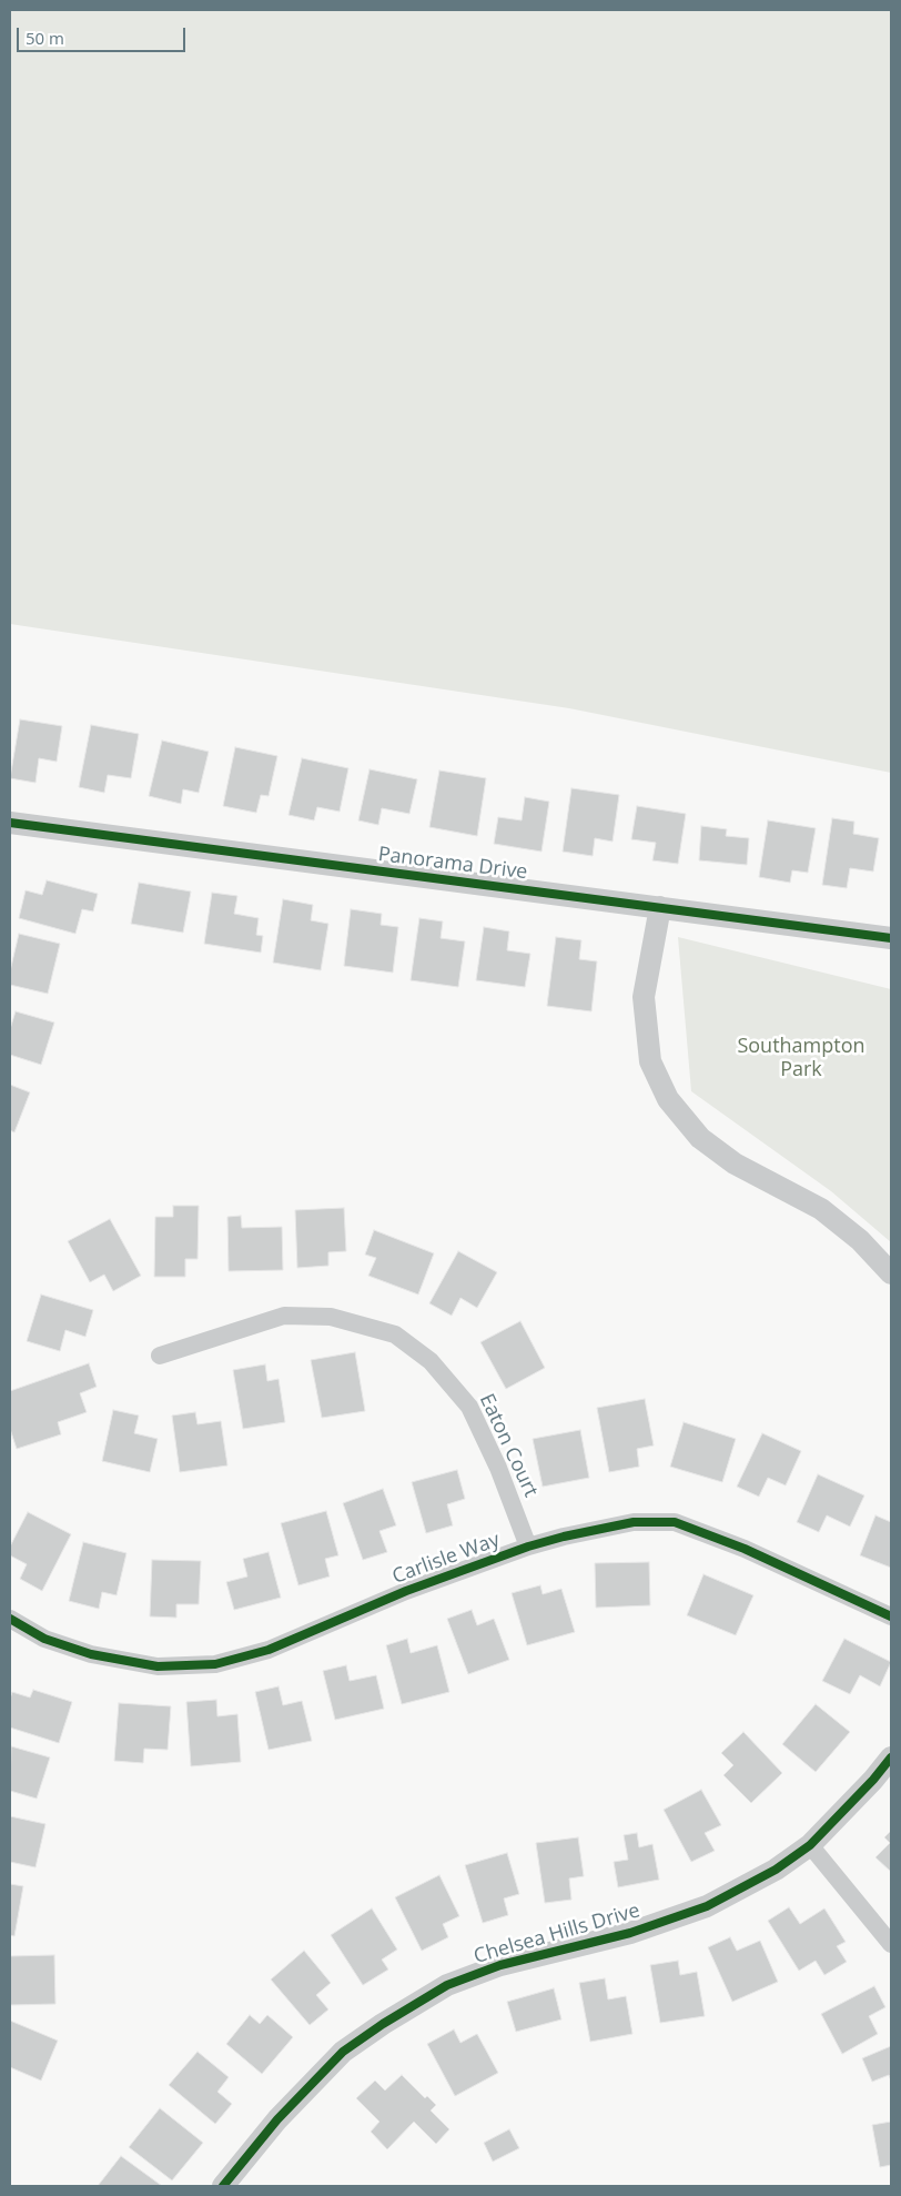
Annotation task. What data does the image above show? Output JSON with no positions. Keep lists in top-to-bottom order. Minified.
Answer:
{"streets":{"street":["Panorama Drive","Eaton Court","Carlisle Way","Chelsea Hills Drive"]},"crossings":[["Eaton Court","Carlisle Way"]],"parks":["Southampton Park"],"scale_bar":"50 m"}
